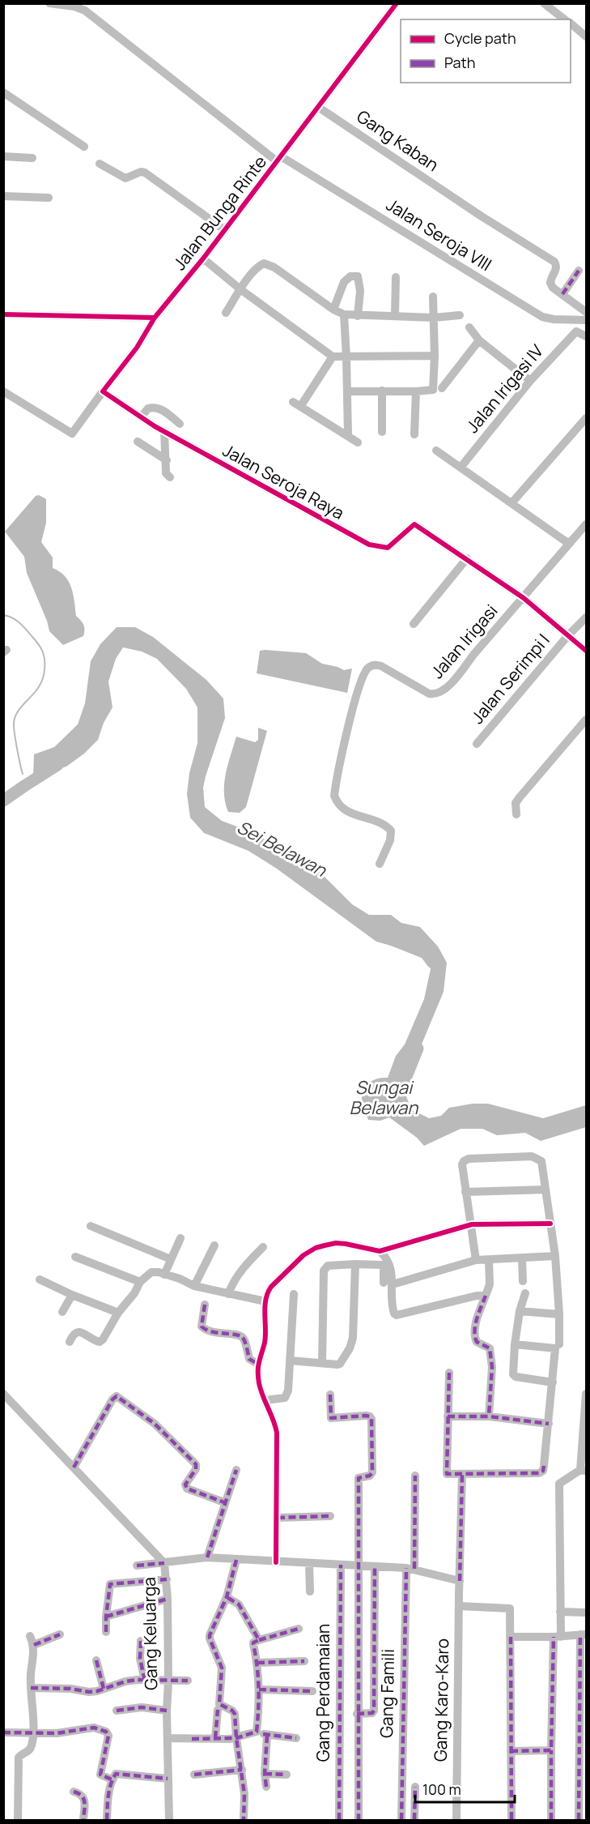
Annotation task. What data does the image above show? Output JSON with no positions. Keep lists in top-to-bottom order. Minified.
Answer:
{"streets":{"street":["Gang Kaban","Jalan Bunga Rinte","Jalan Seroja VIII","Jalan Irigasi IV","Jalan Seroja Raya","Jalan Irigasi","Jalan Serimpi I","Gang Keluarga","Gang Perdamaian","Gang Famili","Gang Karo-Karo"]},"crossings":[["Gang Kaban","Jalan Bunga Rinte"],["Jalan Bunga Rinte","Jalan Seroja VIII"],["Jalan Seroja Raya","Jalan Irigasi"],["Jalan Seroja Raya","Jalan Serimpi I"]],"water":["Sei Belawan","Sungai Belawan"],"legend":["Cycle path","Path"],"scale_bar":"100 m"}
